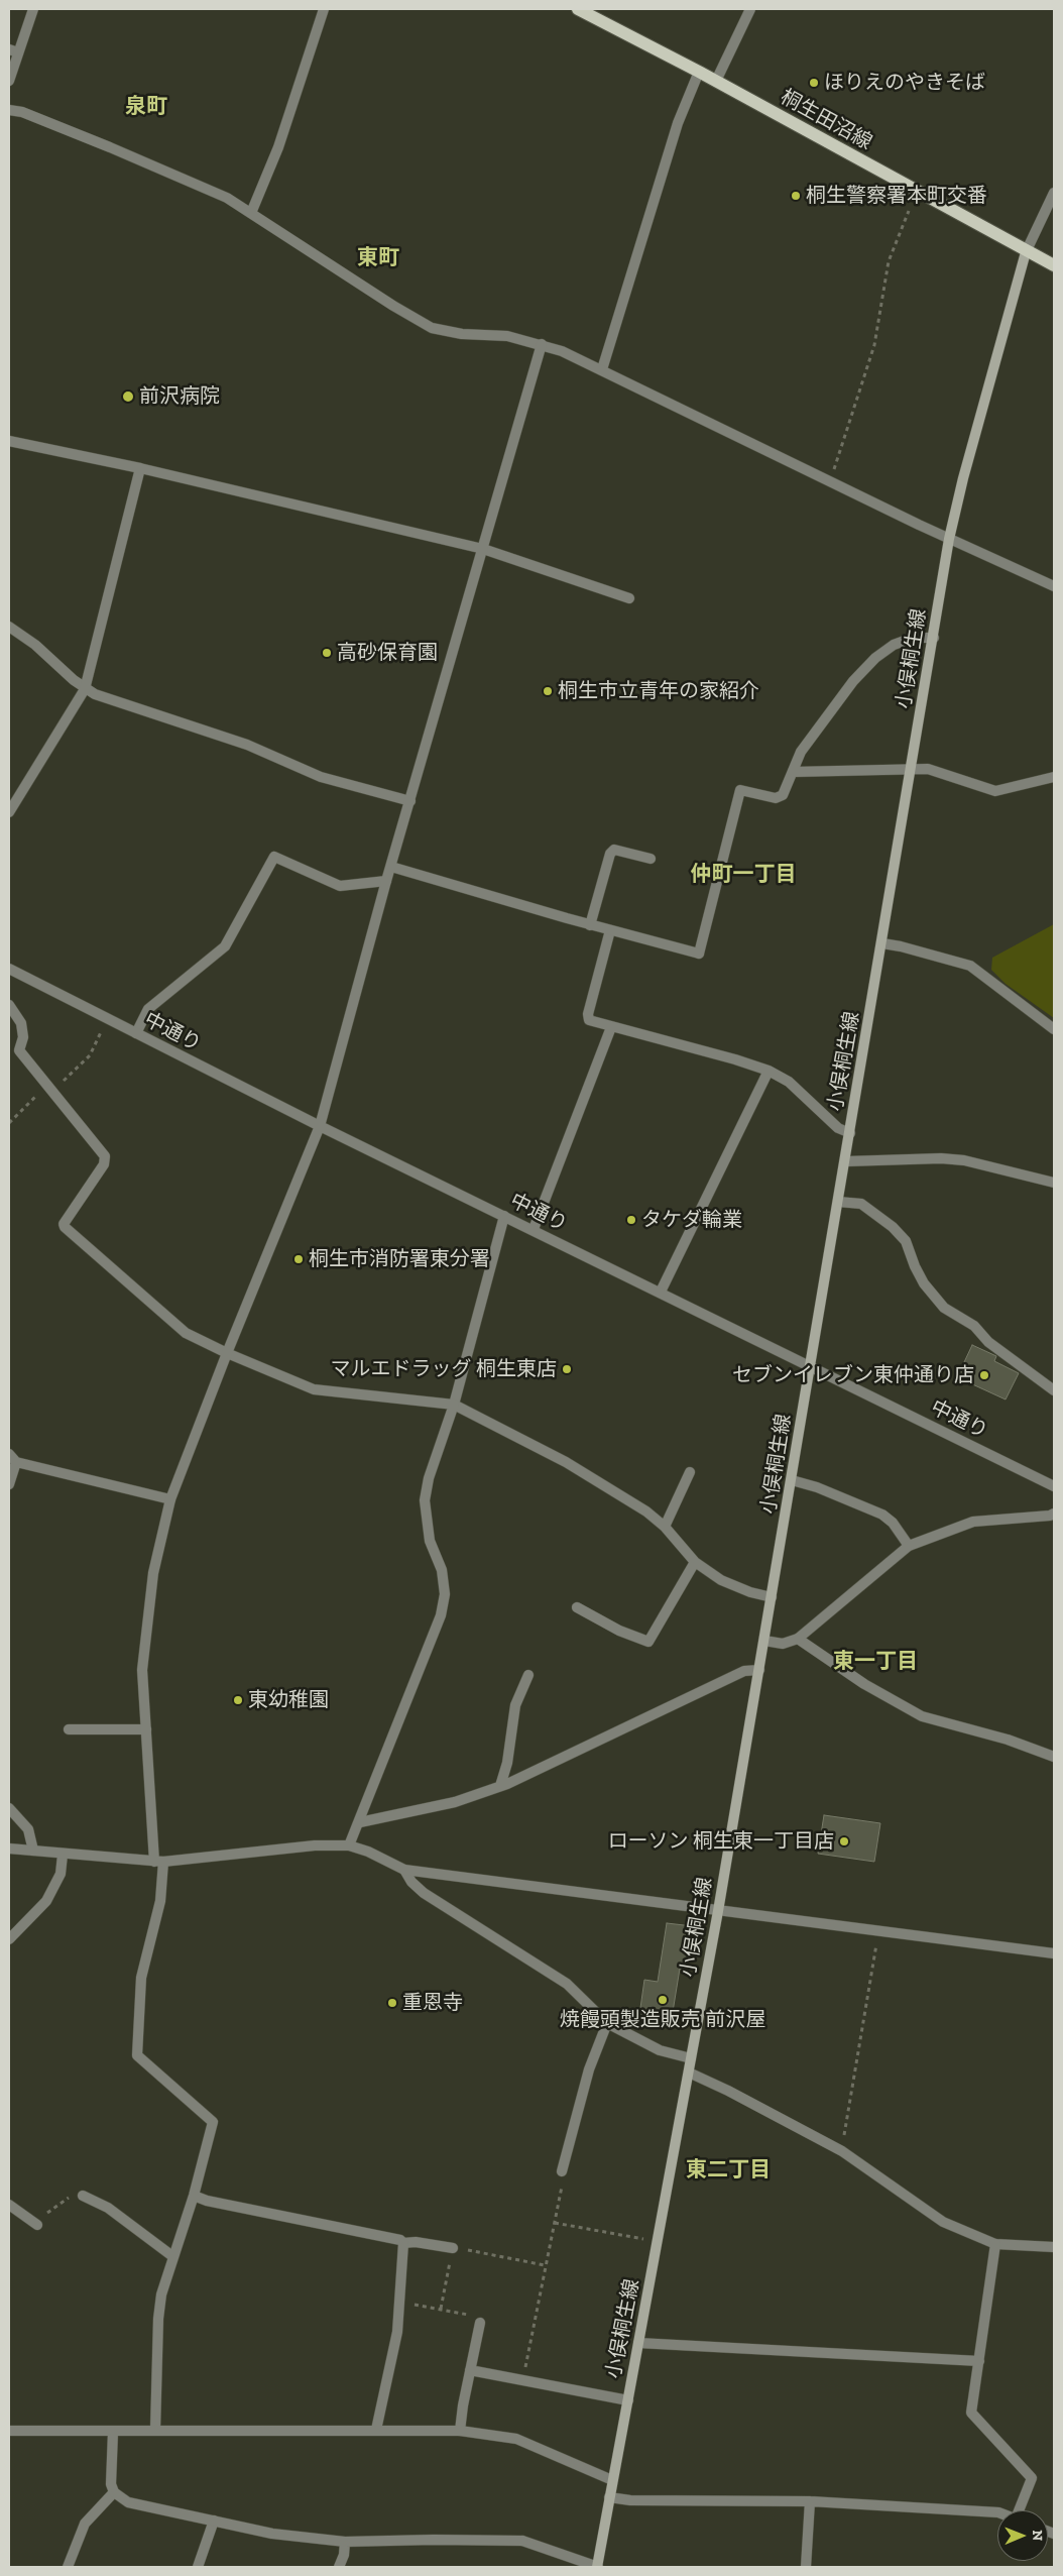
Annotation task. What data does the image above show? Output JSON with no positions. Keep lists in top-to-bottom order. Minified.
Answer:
{"streets":{"main road":["桐生田沼線","小俣桐生線"],"street":["中通り"]},"crossings":[["桐生田沼線","小俣桐生線"],["小俣桐生線","中通り"]],"districts":["泉町","東町","仲町一丁目","東一丁目","東二丁目"],"places":["ほりえのやきそば","桐生警察署本町交番","前沢病院","高砂保育園","桐生市立青年の家紹介","タケダ輪業","桐生市消防署東分署","マルエドラッグ 桐生東店","セブンイレブン東仲通り店","東幼稚園","ローソン 桐生東一丁目店","焼饅頭製造販売 前沢屋","重恩寺"],"north":"right"}
